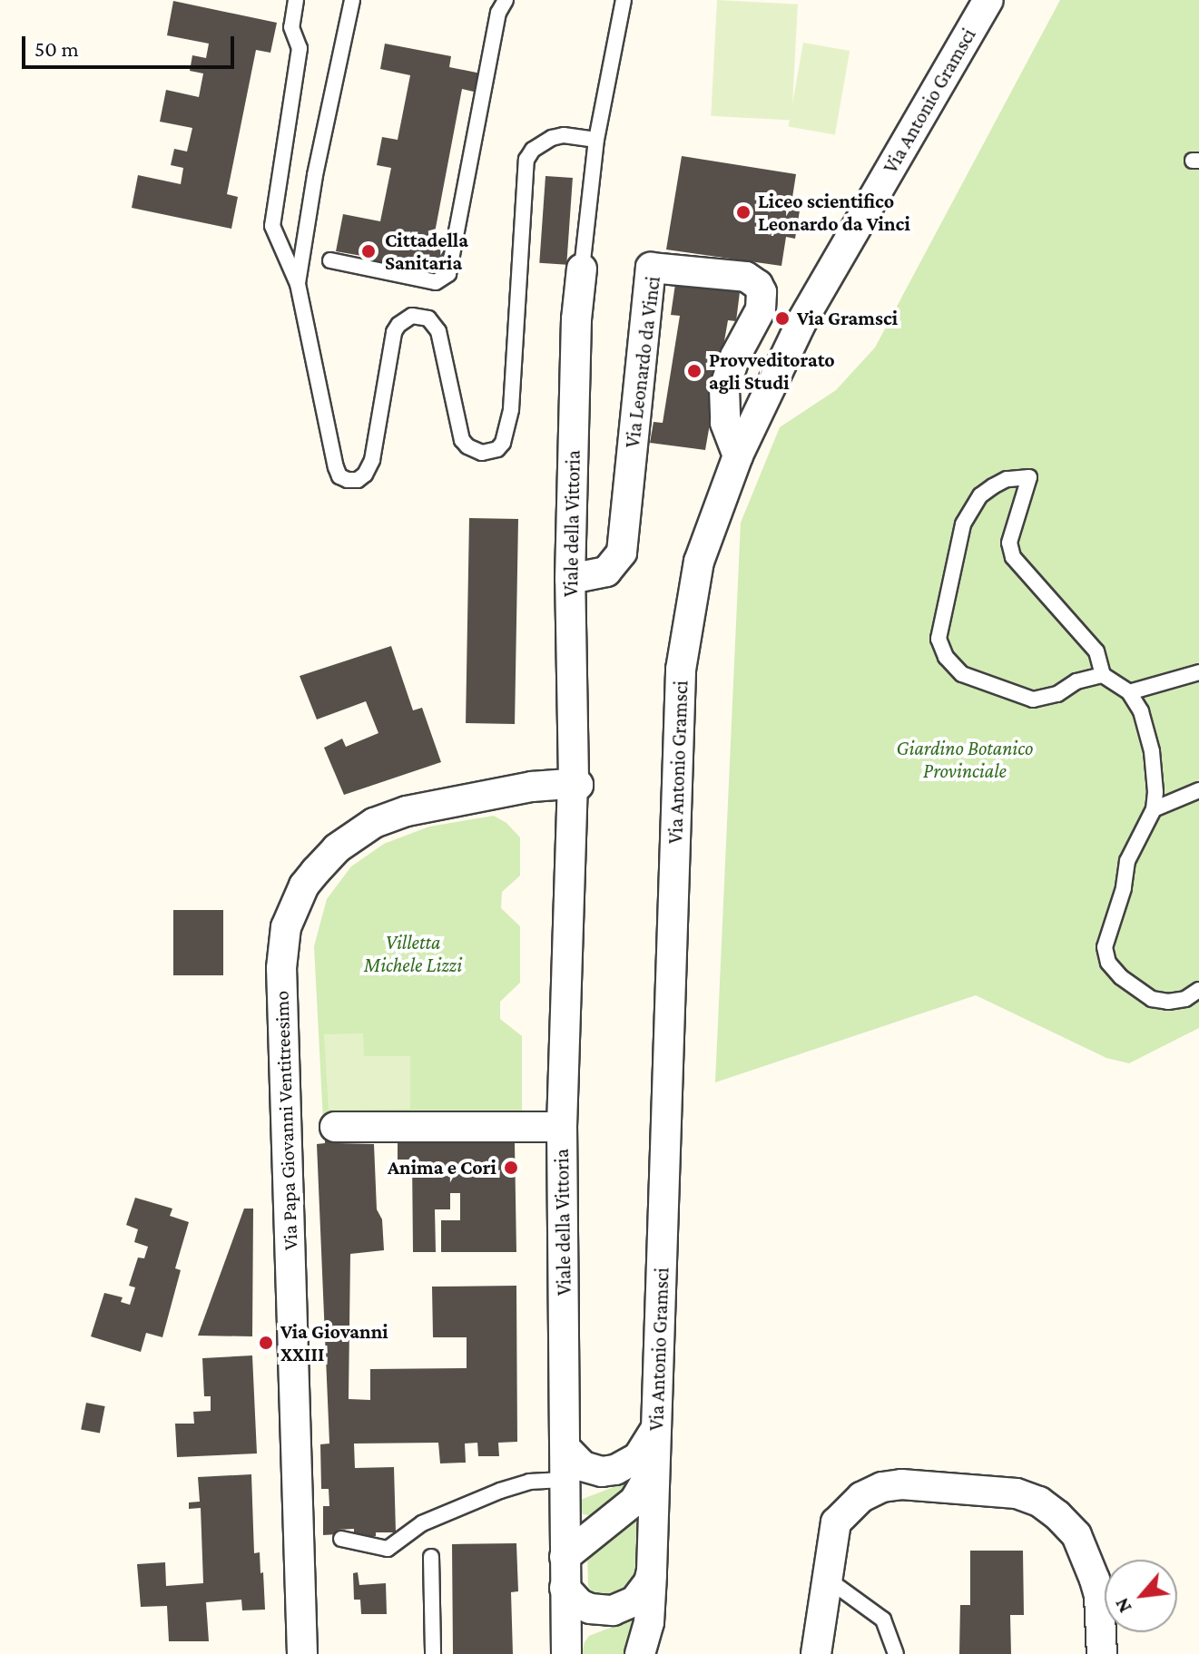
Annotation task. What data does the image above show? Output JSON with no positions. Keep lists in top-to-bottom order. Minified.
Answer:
{"streets":{"street":["Via Antonio Gramsci","Via Leonardo da Vinci","Viale della Vittoria","Via Papa Giovanni Ventitreesimo"]},"crossings":[["Via Antonio Gramsci","Via Leonardo da Vinci"],["Via Antonio Gramsci","Viale della Vittoria"],["Via Leonardo da Vinci","Viale della Vittoria"],["Viale della Vittoria","Via Papa Giovanni Ventitreesimo"]],"parks":["Giardino Botanico Provinciale","Villetta Michele Lizzi"],"places":["Liceo scientifico Leonardo da Vinci","Cittadella Sanitaria","Via Gramsci","Provveditorato agli Studi","Anima e Cori","Via Giovanni XXIII"],"scale_bar":"50 m","north":"bottom left"}
